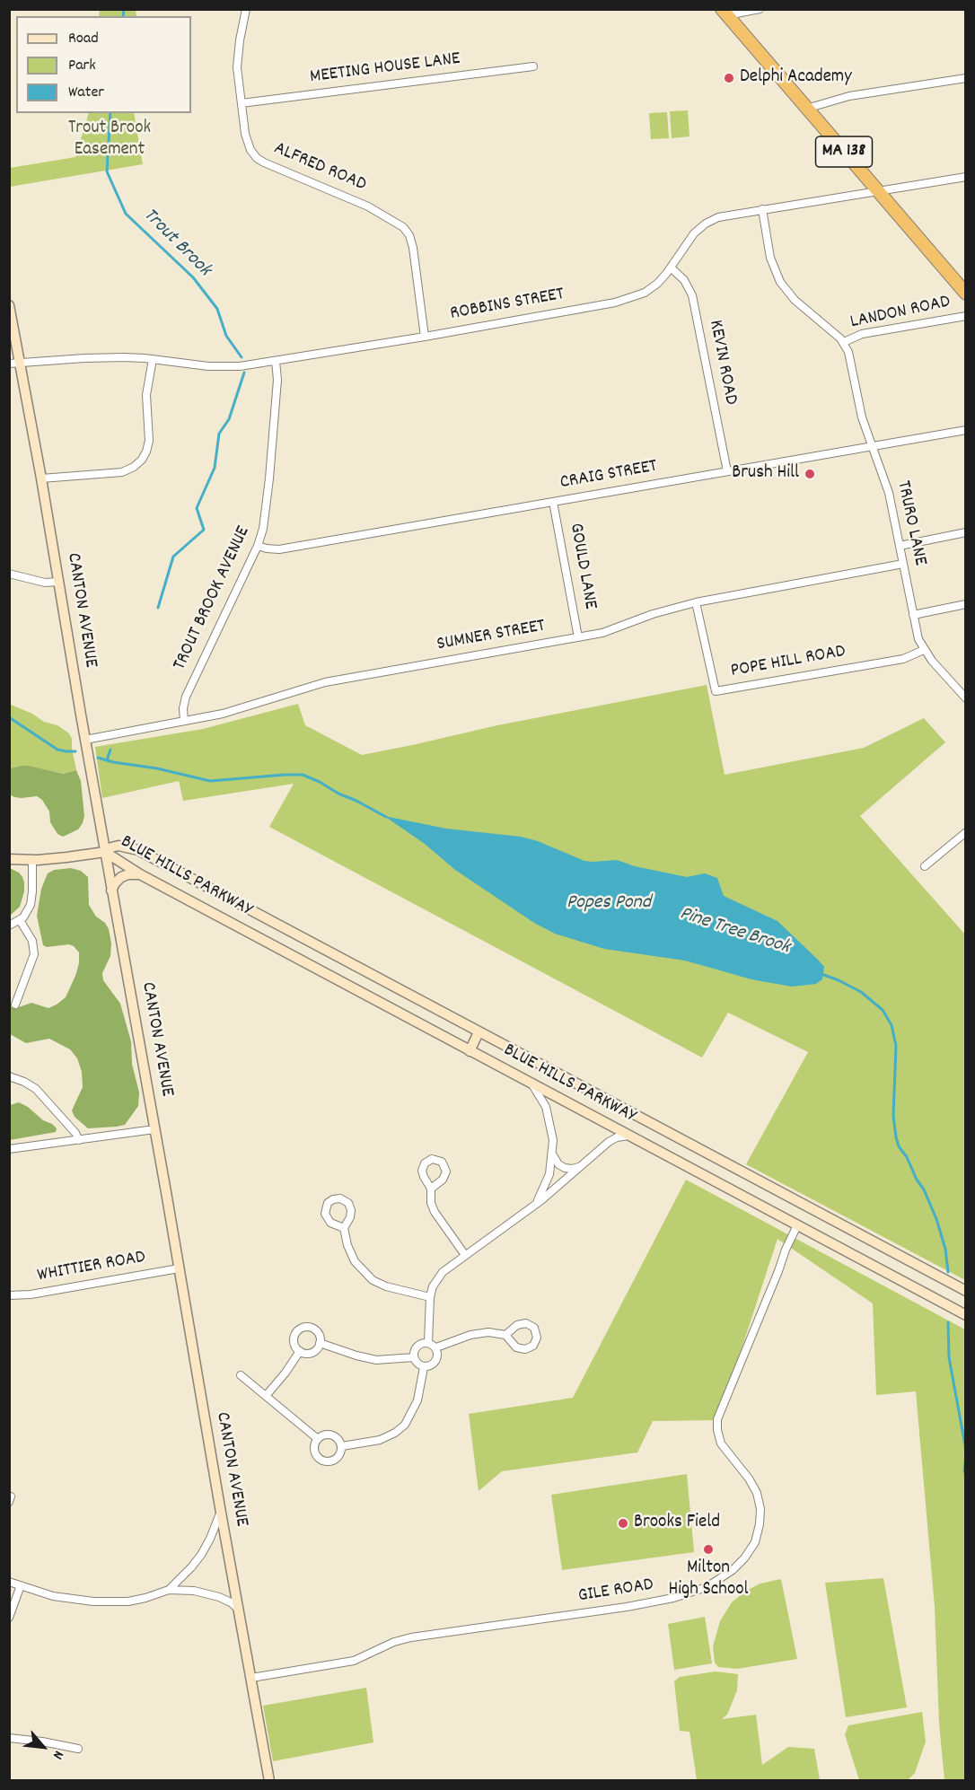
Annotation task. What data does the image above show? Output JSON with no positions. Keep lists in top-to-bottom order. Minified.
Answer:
{"streets":{"highway":["MA 138"],"main road":["CANTON AVENUE","BLUE HILLS PARKWAY"],"street":["MEETING HOUSE LANE","ALFRED ROAD","ROBBINS STREET","LANDON ROAD","KEVIN ROAD","CRAIG STREET","TRURO LANE","GOULD LANE","TROUT BROOK AVENUE","SUMNER STREET","POPE HILL ROAD","WHITTIER ROAD","GILE ROAD"]},"crossings":[["MEETING HOUSE LANE","ALFRED ROAD"],["MA 138","ROBBINS STREET"],["ALFRED ROAD","ROBBINS STREET"],["ROBBINS STREET","LANDON ROAD"],["ROBBINS STREET","KEVIN ROAD"],["ROBBINS STREET","TROUT BROOK AVENUE"],["ROBBINS STREET","CANTON AVENUE"],["LANDON ROAD","TRURO LANE"],["KEVIN ROAD","CRAIG STREET"],["CRAIG STREET","TRURO LANE"],["CRAIG STREET","GOULD LANE"],["CRAIG STREET","TROUT BROOK AVENUE"],["TRURO LANE","SUMNER STREET"],["TRURO LANE","POPE HILL ROAD"],["GOULD LANE","SUMNER STREET"],["TROUT BROOK AVENUE","SUMNER STREET"],["CANTON AVENUE","SUMNER STREET"],["CANTON AVENUE","BLUE HILLS PARKWAY"],["CANTON AVENUE","WHITTIER ROAD"],["CANTON AVENUE","GILE ROAD"],["SUMNER STREET","POPE HILL ROAD"],["BLUE HILLS PARKWAY","GILE ROAD"]],"water":["Trout Brook","Popes Pond","Pine Tree Brook"],"parks":["Trout Brook Easement"],"places":["Delphi Academy","Brush Hill","Brooks Field","Milton High School"],"legend":["Road","Park","Water"],"north":"bottom right"}
